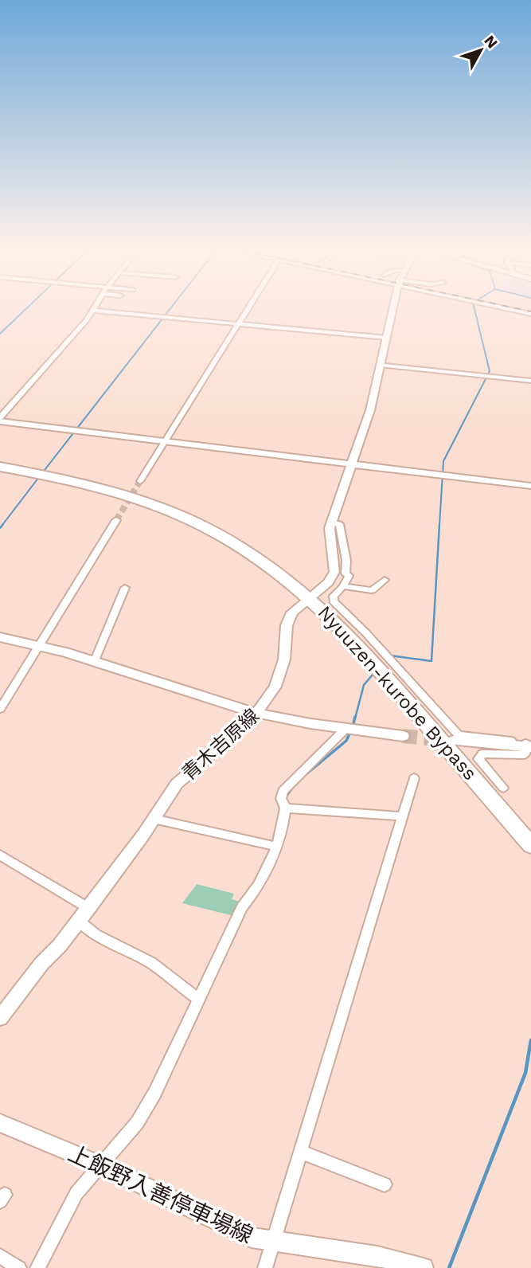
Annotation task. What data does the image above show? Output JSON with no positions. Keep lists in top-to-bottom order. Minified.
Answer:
{"streets":{"highway":["Nyuuzen-kurobe Bypass"],"main road":["青木吉原線","上飯野入善停車場線"]},"crossings":[["Nyuuzen-kurobe Bypass","青木吉原線"]],"north":"top right"}
